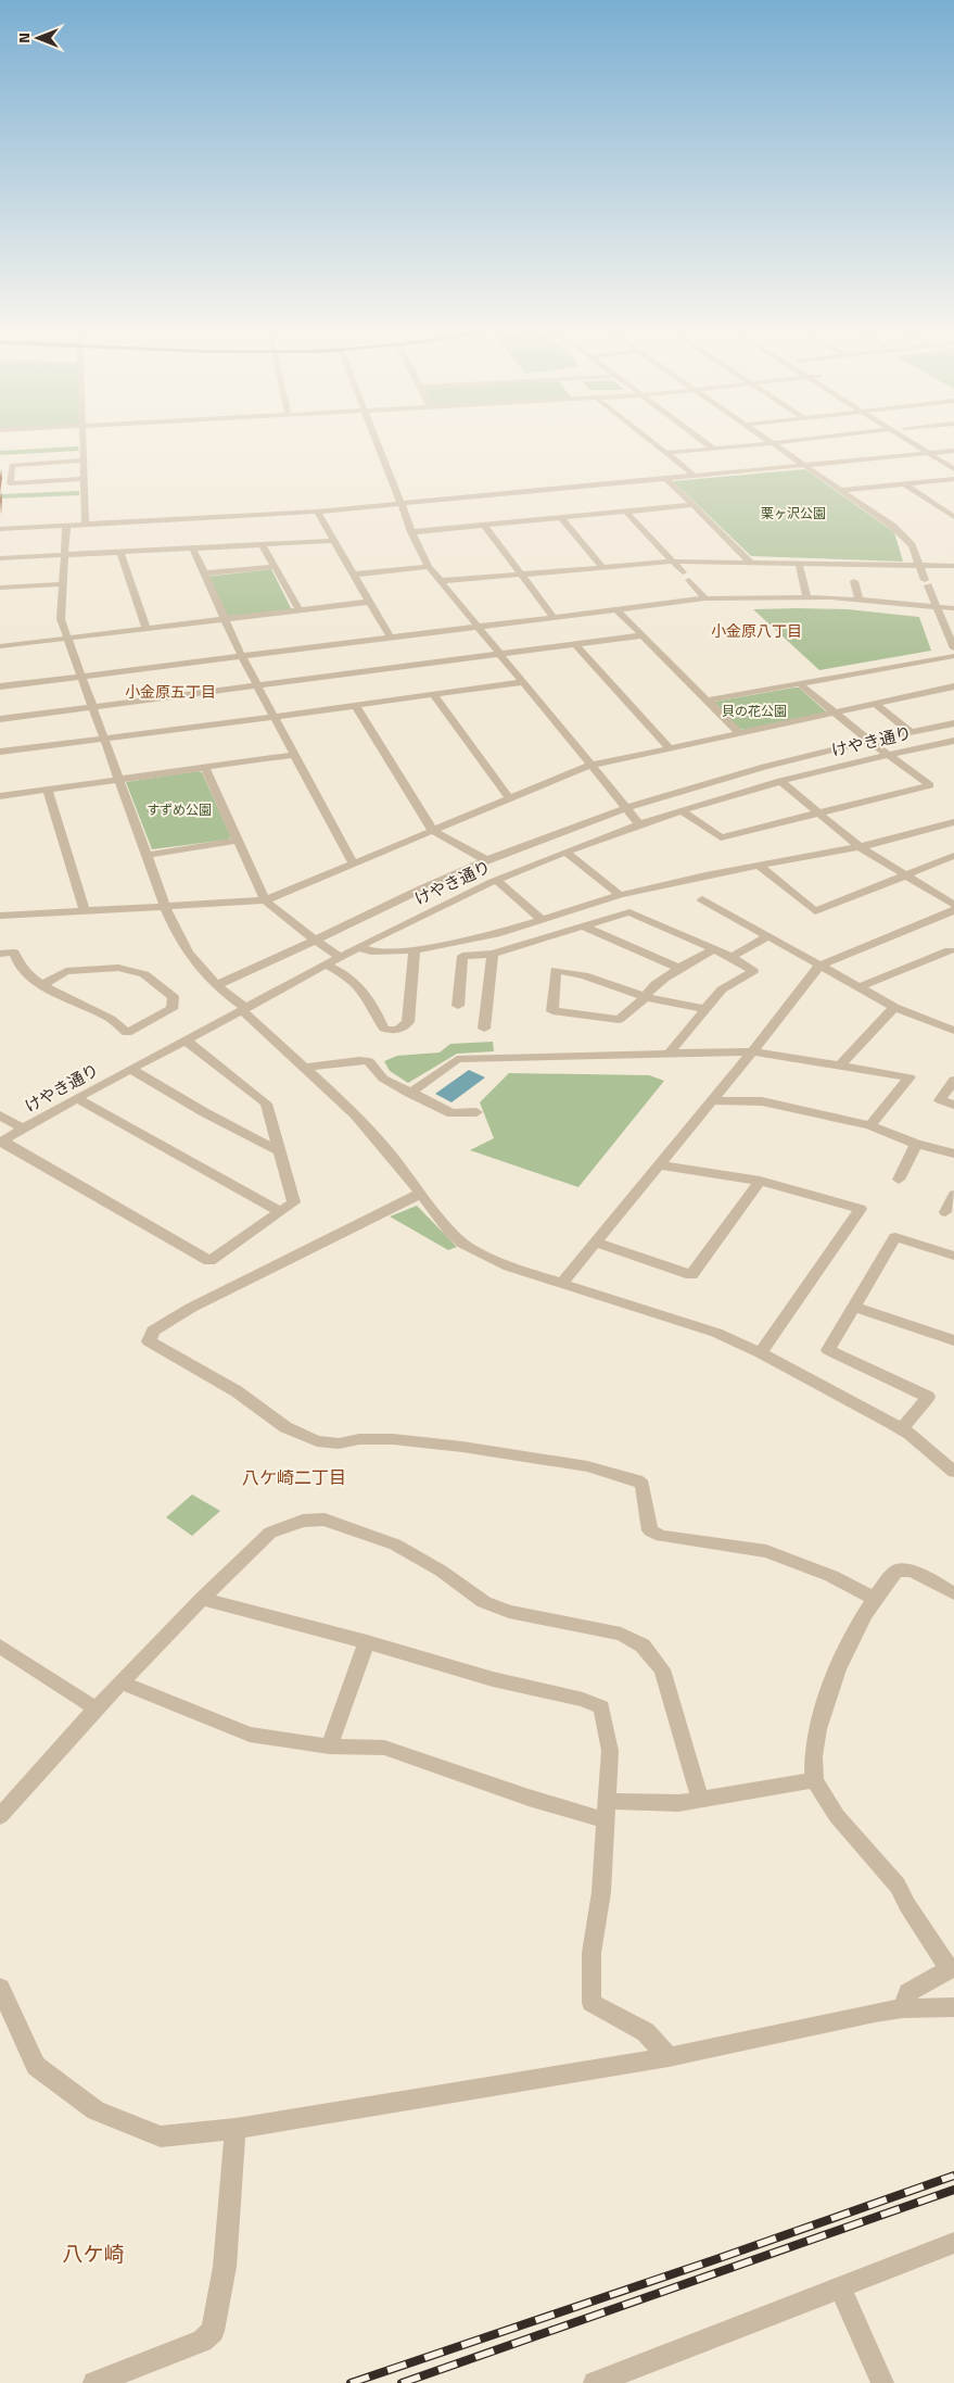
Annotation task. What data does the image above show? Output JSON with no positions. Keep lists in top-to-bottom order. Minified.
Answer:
{"streets":{"street":["けやき通り"]},"districts":["小金原八丁目","小金原五丁目","八ケ崎二丁目","八ケ崎"],"parks":["栗ヶ沢公園","貝の花公園","すずめ公園"],"north":"left"}
